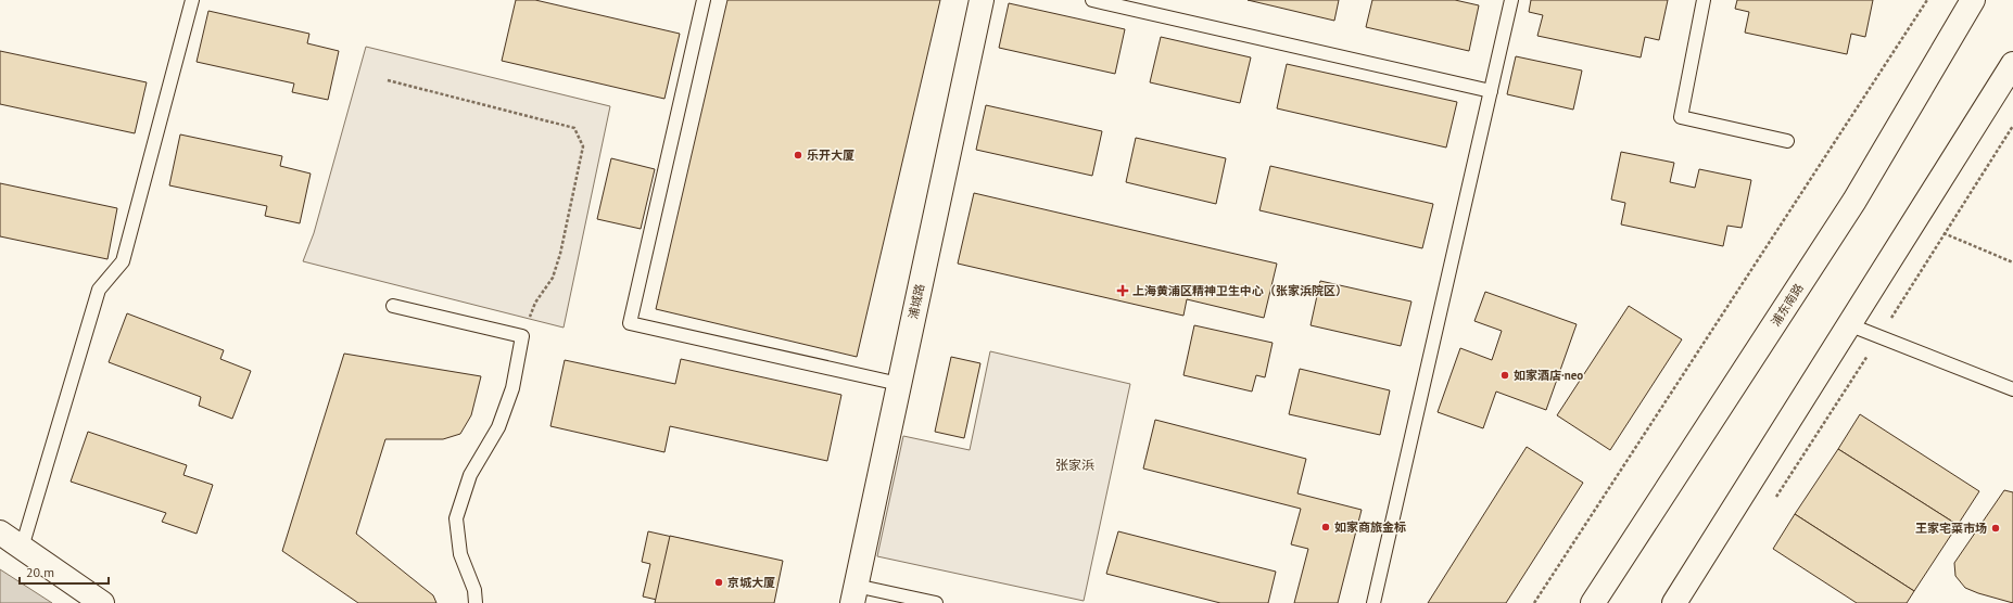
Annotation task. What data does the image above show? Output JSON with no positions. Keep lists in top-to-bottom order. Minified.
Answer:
{"streets":{"main road":["浦城路","浦东南路"]},"districts":["张家浜"],"places":{"other":["乐开大厦","如家酒店·neo","如家商旅金标","王家宅菜市场","京城大厦"],"health":["上海黄浦区精神卫生中心（张家浜院区）"]},"scale_bar":"20 m"}
